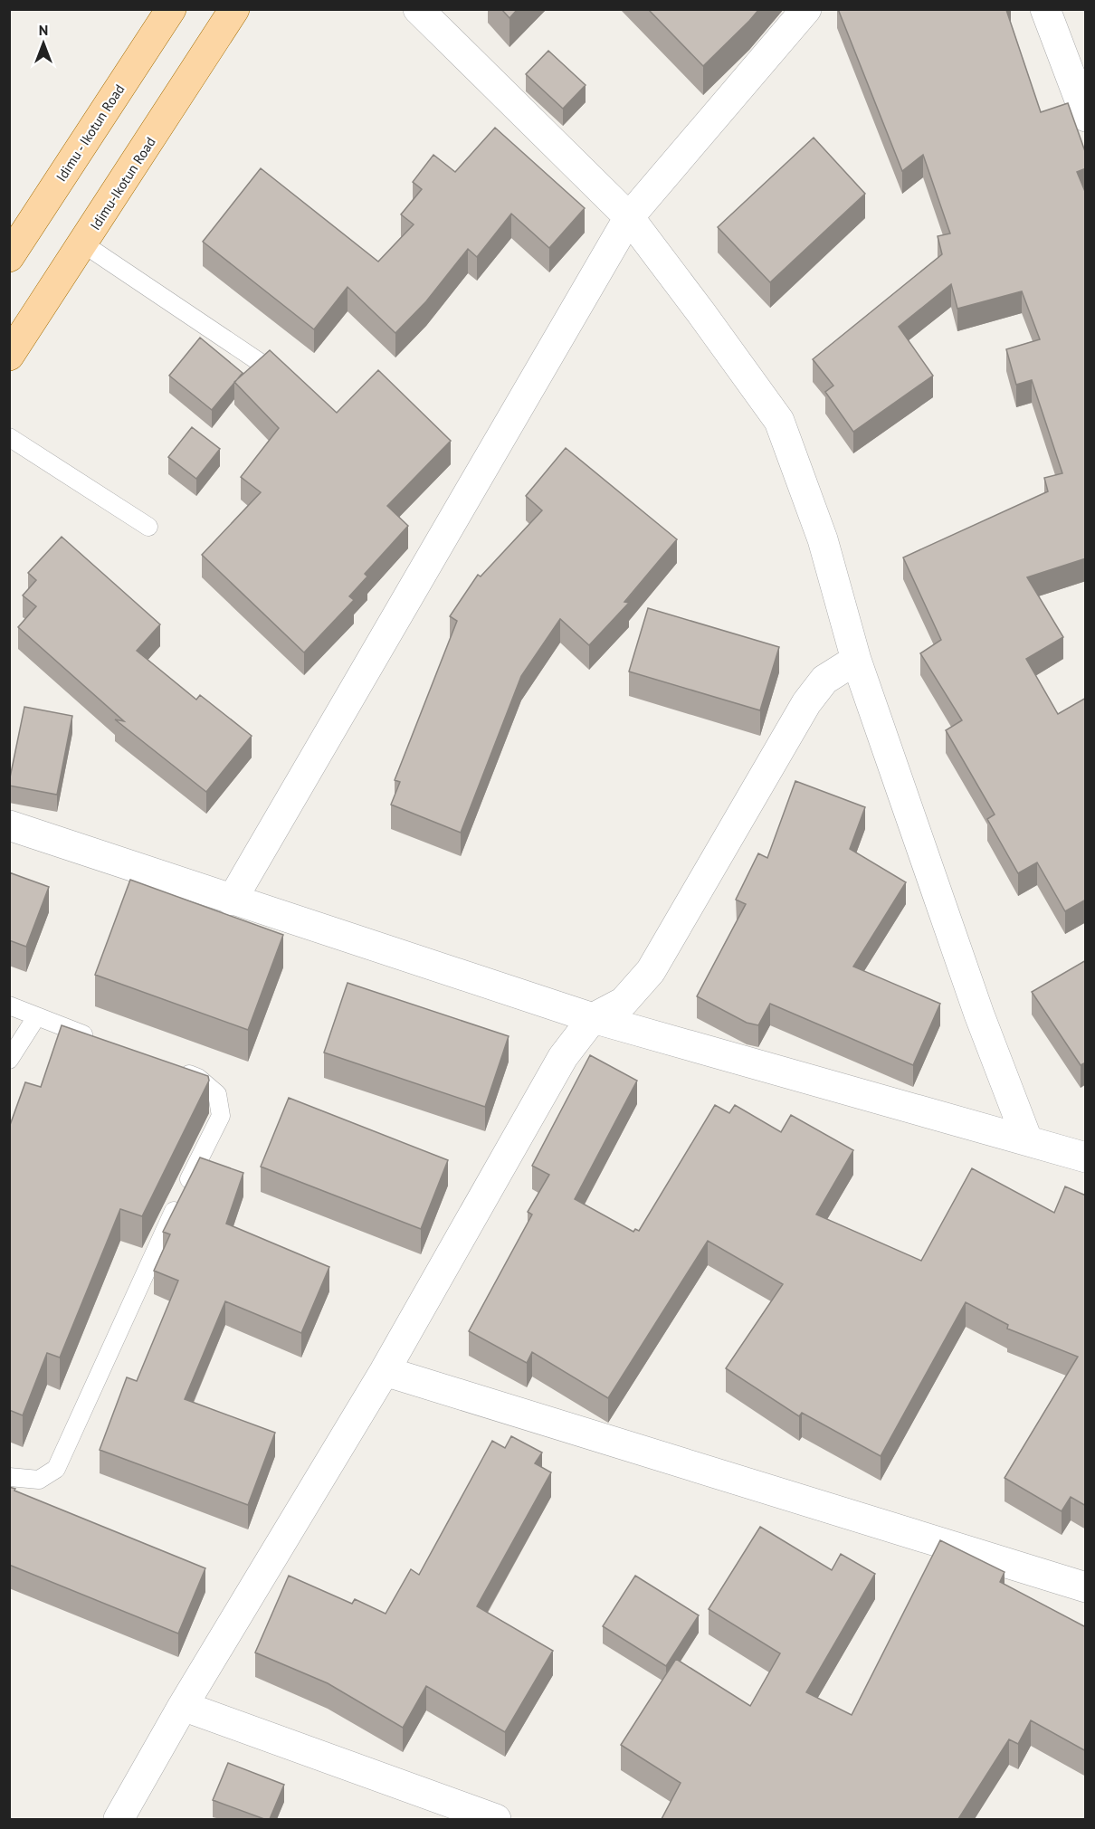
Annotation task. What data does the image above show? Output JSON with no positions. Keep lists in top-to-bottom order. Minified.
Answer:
{"streets":{"main road":["Idimu - Ikotun Road","Idimu-Ikotun Road"]},"north":"top"}
